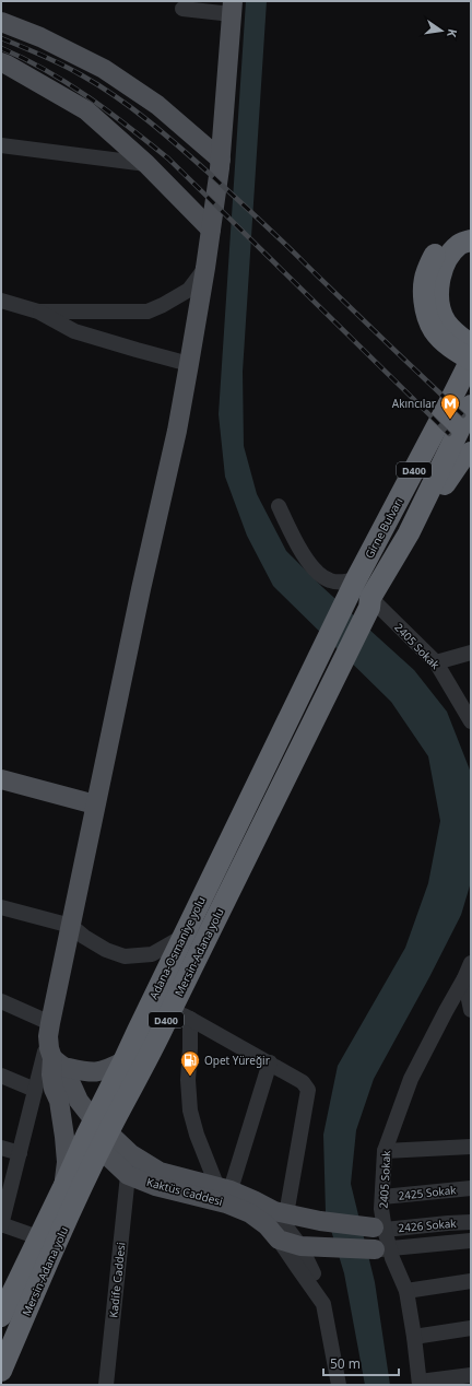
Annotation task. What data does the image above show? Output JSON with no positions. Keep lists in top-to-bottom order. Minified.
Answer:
{"streets":{"highway":["D400","Girne Bulvarı","Adana-Osmaniye yolu","Mersin-Adana yolu"],"main road":["Kaktüs Caddesi"],"street":["2405 Sokak","2425 Sokak","2426 Sokak","Kadife Caddesi"]},"crossings":[["D400","2405 Sokak"],["D400","Mersin-Adana yolu"],["Girne Bulvarı","Adana-Osmaniye yolu"],["2405 Sokak","Mersin-Adana yolu"],["2405 Sokak","2425 Sokak"],["2405 Sokak","2426 Sokak"],["Adana-Osmaniye yolu","Mersin-Adana yolu"],["Adana-Osmaniye yolu","Kaktüs Caddesi"],["Mersin-Adana yolu","Kaktüs Caddesi"],["Kaktüs Caddesi","Kadife Caddesi"]],"places":{"metro station":["Akıncılar"],"fuel station":["Opet Yüreğir"]},"scale_bar":"50 m","north":"right"}
